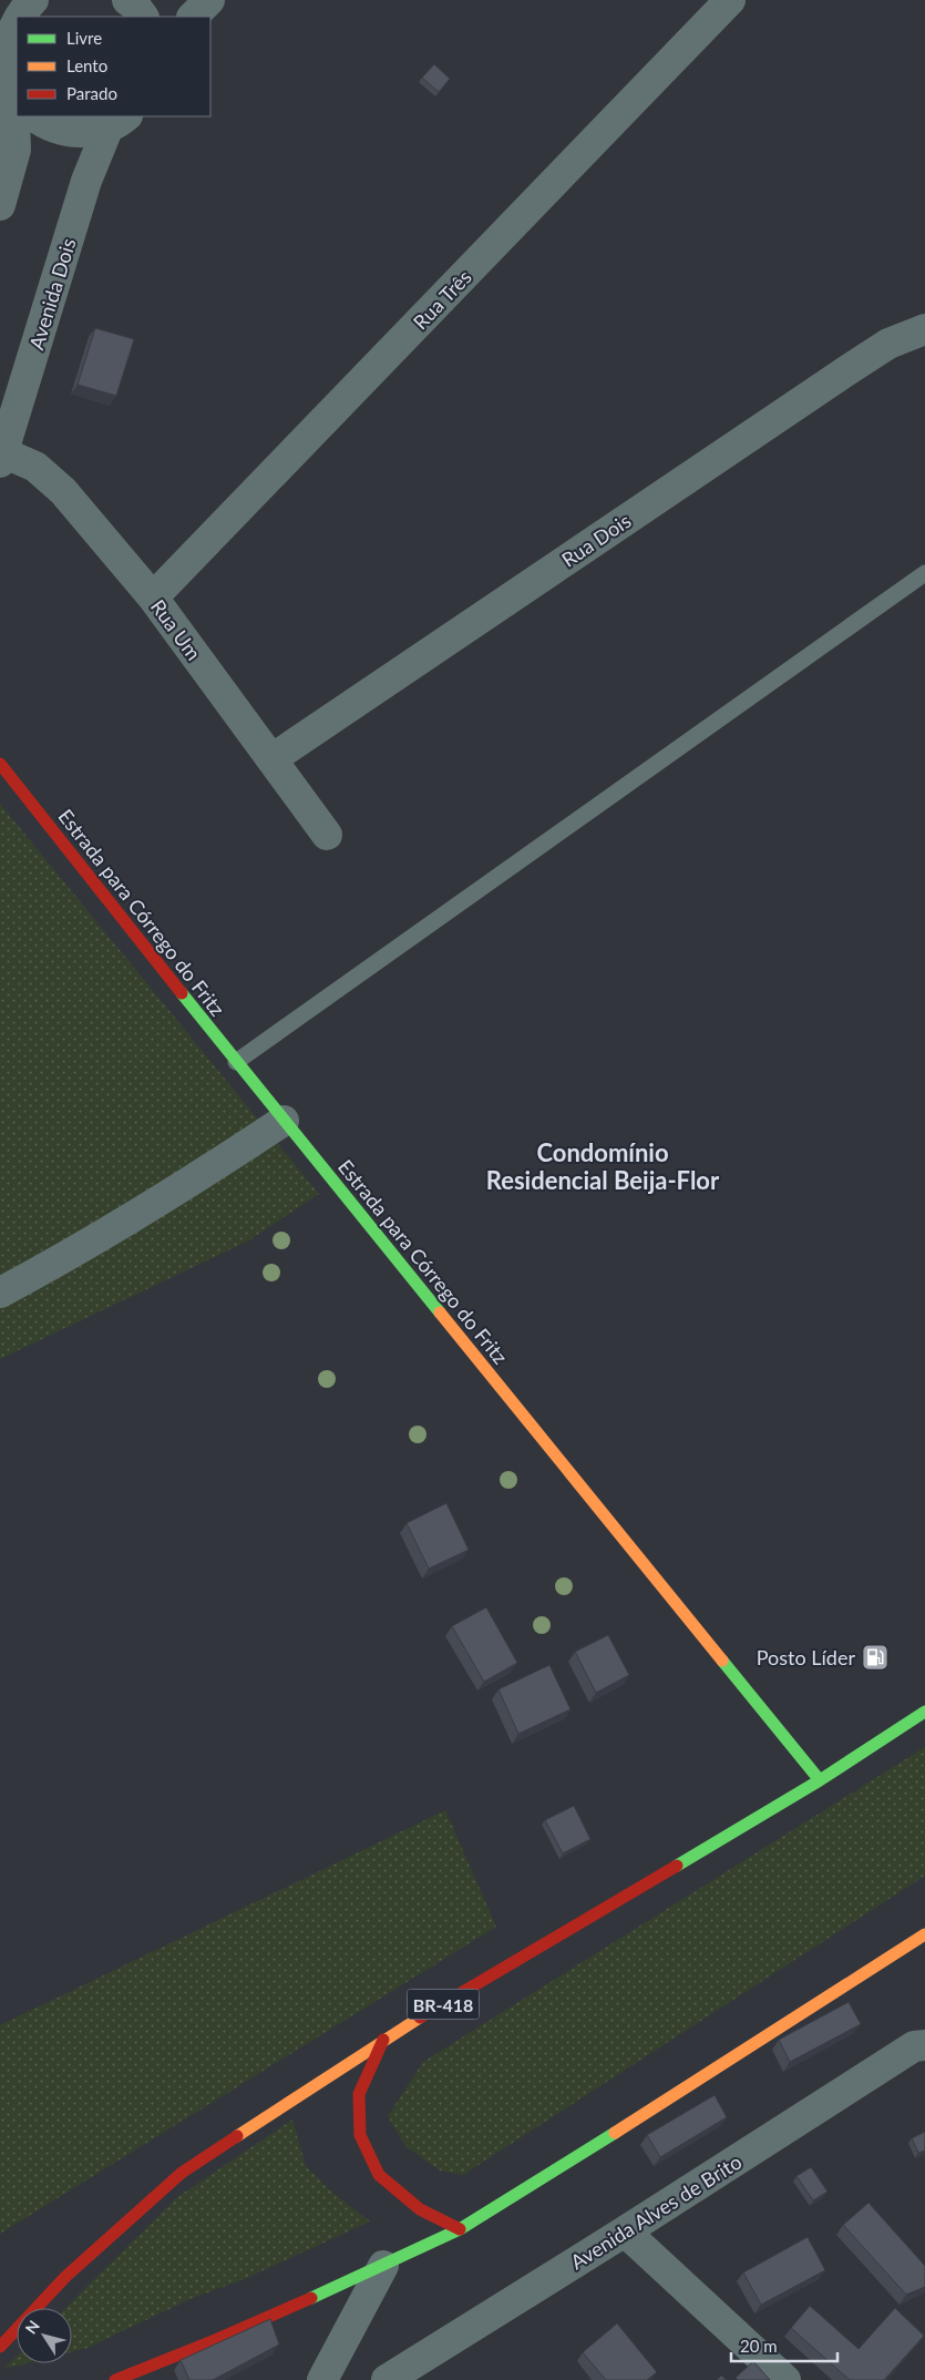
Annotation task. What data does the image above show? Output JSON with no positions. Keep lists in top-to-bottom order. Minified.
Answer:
{"streets":{"main road":["Estrada para Córrego do Fritz","BR-418"],"street":["Avenida Dois","Rua Três","Rua Dois","Rua Um","Avenida Alves de Brito"]},"crossings":[["Avenida Dois","Rua Um"],["Rua Três","Rua Um"],["Rua Dois","Rua Um"],["Estrada para Córrego do Fritz","BR-418"]],"districts":["Condomínio Residencial Beija-Flor"],"places":{"fuel station":["Posto Líder"]},"legend":["Livre","Lento","Parado"],"scale_bar":"20 m","north":"top left"}
